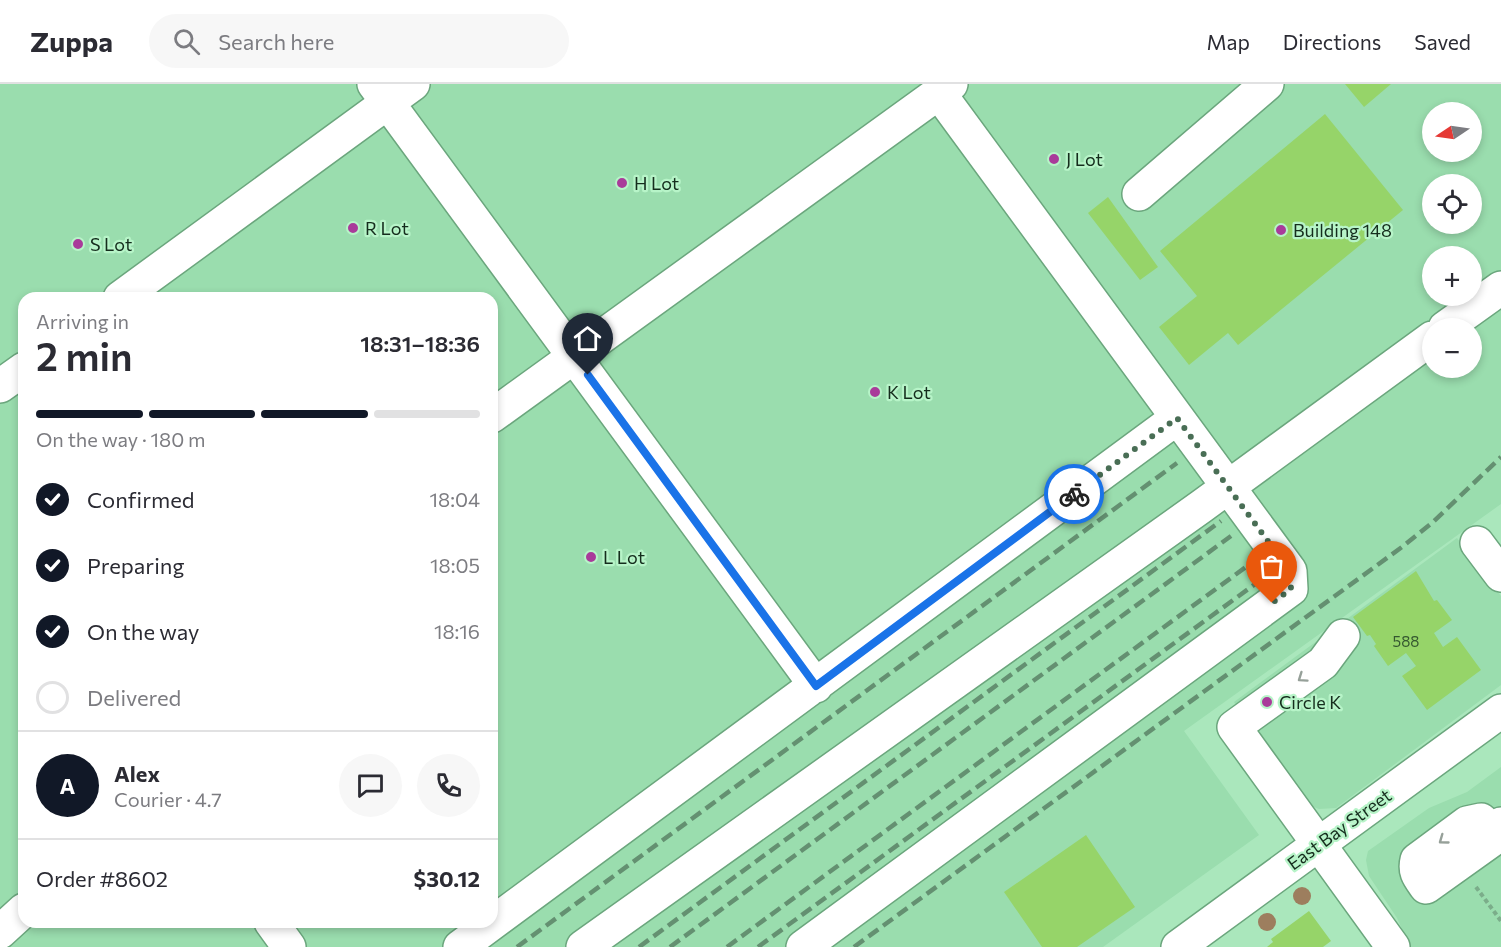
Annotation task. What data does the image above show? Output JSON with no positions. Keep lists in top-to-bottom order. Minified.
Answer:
{"streets":{"main road":["East Bay Street"]},"places":["J Lot","H Lot","R Lot","Building 148","S Lot","K Lot","L Lot","Circle K"],"house_numbers":["588"],"north":"left","page":{"header":"Zuppa","search":"Search here","nav":["Map","Directions","Saved"],"map_buttons":["+","−"],"heading":["2 min","Arriving in","18:31–18:36"],"panel":["Alex","Courier · 4.7","Order #8602","$30.12"],"bar":"On the way · 180 m","list":[["Confirmed","18:04"],["Preparing","18:05"],["On the way","18:16"],"Delivered"],"round":"A"}}
